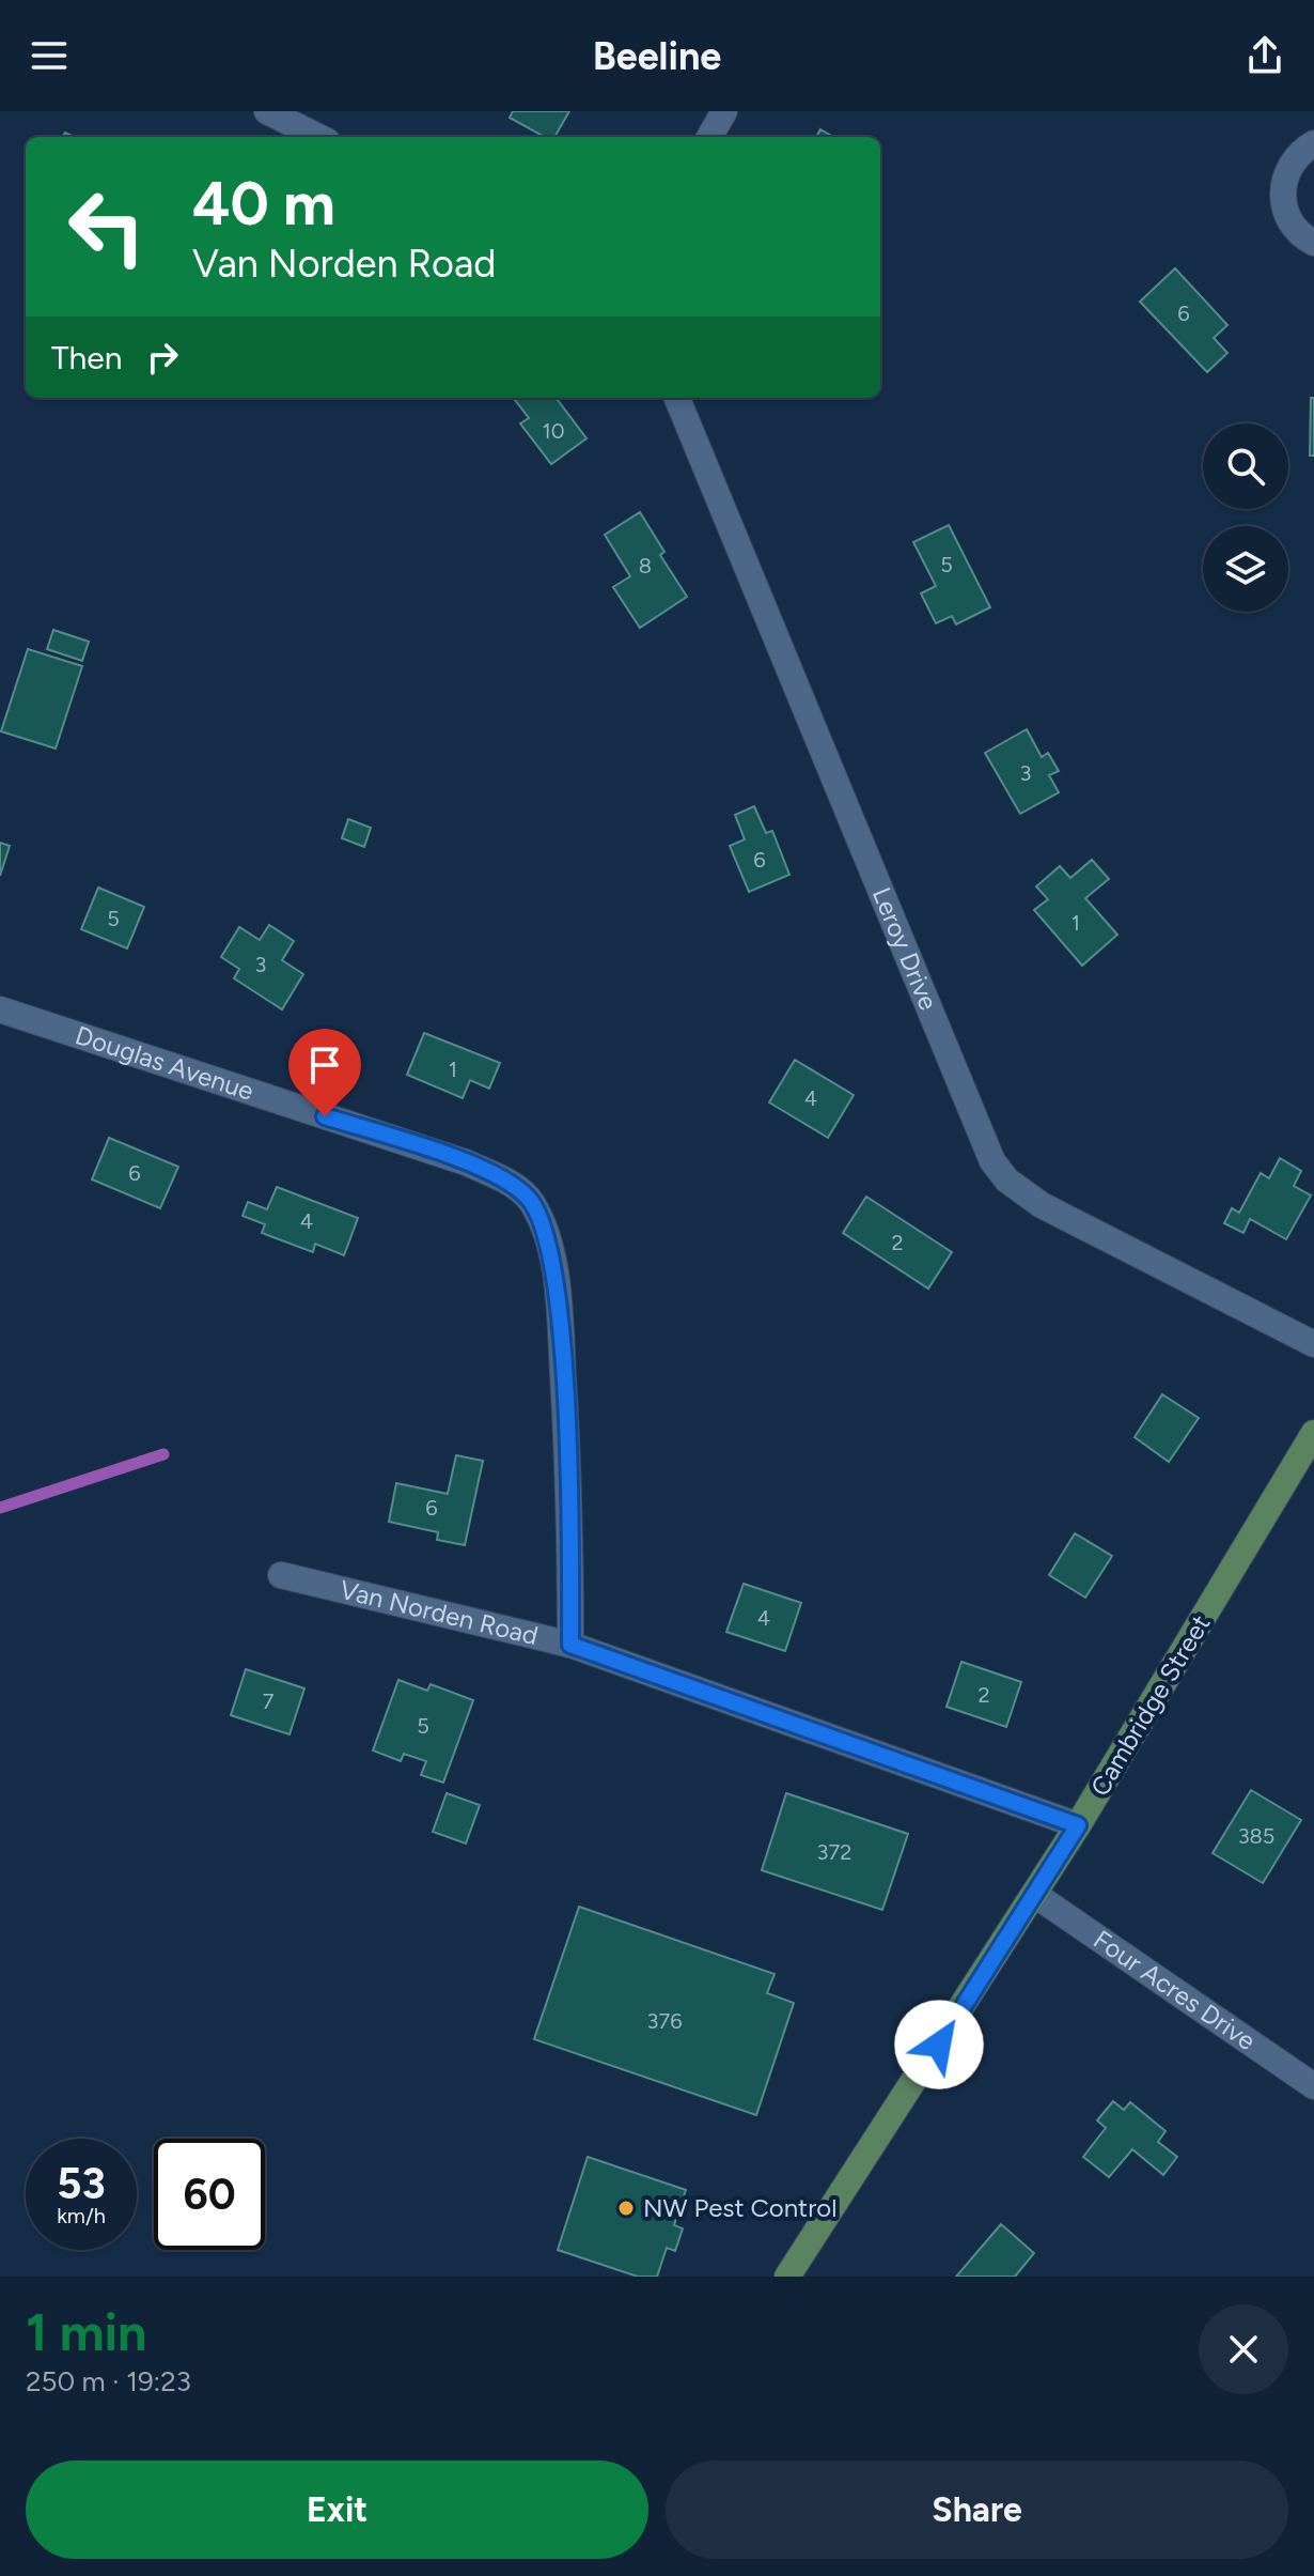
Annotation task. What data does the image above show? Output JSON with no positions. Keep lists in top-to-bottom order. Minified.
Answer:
{"streets":{"main road":["Cambridge Street"],"street":["Leroy Drive","Douglas Avenue","Van Norden Road","Four Acres Drive"]},"crossings":[["Douglas Avenue","Van Norden Road"],["Van Norden Road","Cambridge Street"],["Cambridge Street","Four Acres Drive"]],"places":["NW Pest Control"],"house_numbers":["6","10","5","8","3","6","5","1","3","1","4","6","4","2","6","4","2","7","5","385","372","376"],"page":{"header":"Beeline","turn":["40 m","Van Norden Road"],"then":"Then","speed":"53 km/h","limit":"60","heading":["1 min","250 m · 19:23"],"buttons":["Exit","Share"]}}
